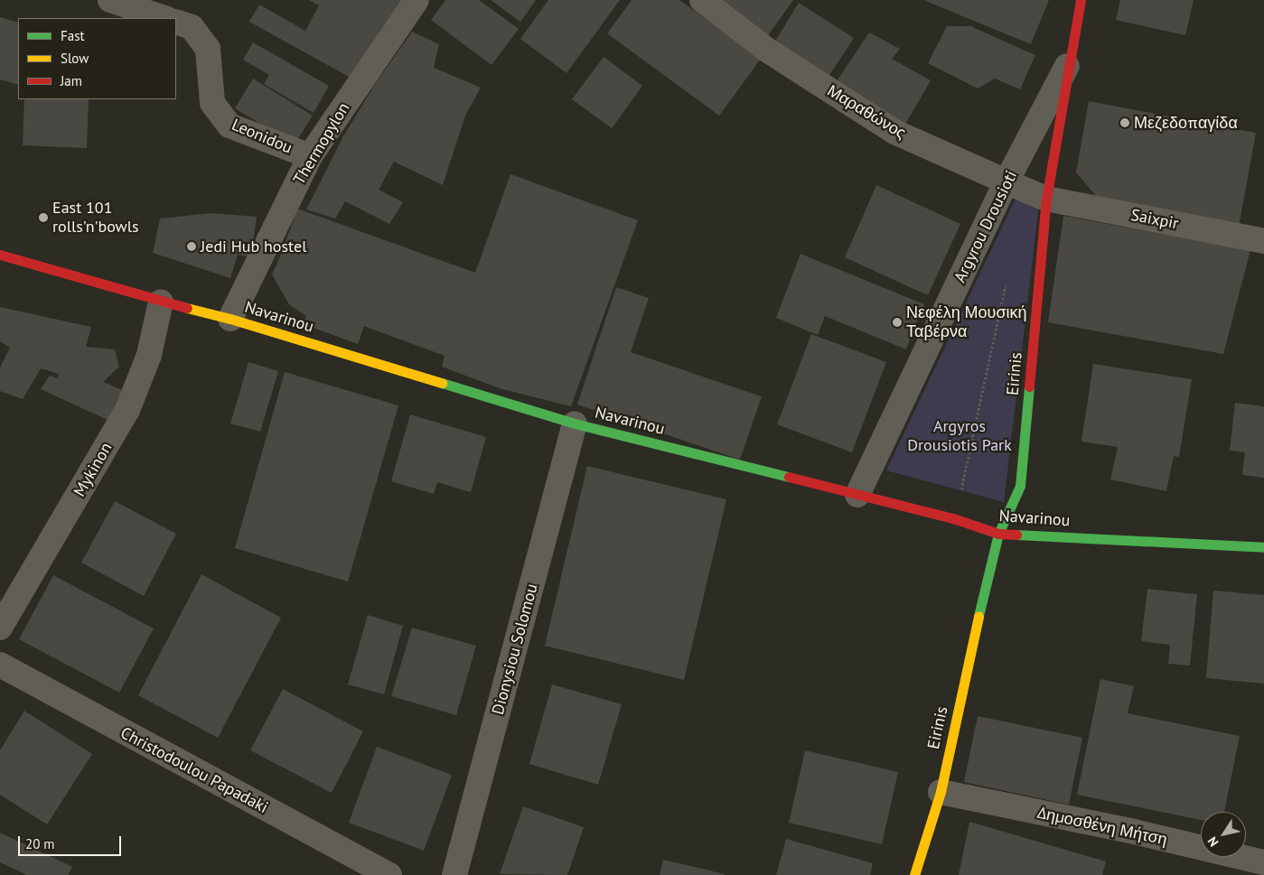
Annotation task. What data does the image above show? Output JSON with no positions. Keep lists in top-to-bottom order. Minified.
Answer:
{"streets":{"main road":["Navarinou","Eirinis"],"street":["Μαραθώνος","Leonidou","Thermopylon","Saixpir","Argyrou Drousioti","Mykinon","Dionysiou Solomou","Christodoulou Papadaki","Δημοσθένη Μήτση"]},"crossings":[["Μαραθώνος","Saixpir"],["Μαραθώνος","Argyrou Drousioti"],["Μαραθώνος","Eirinis"],["Leonidou","Thermopylon"],["Thermopylon","Navarinou"],["Saixpir","Eirinis"],["Argyrou Drousioti","Navarinou"],["Argyrou Drousioti","Eirinis"],["Navarinou","Eirinis"],["Navarinou","Mykinon"],["Navarinou","Dionysiou Solomou"],["Eirinis","Δημοσθένη Μήτση"]],"parks":["Argyros Drousiotis Park"],"places":["Μεζεδοπαγίδα","East 101 rolls'n'bowls","Jedi Hub hostel","Νεφέλη Μουσική Ταβέρνα"],"legend":["Fast","Slow","Jam"],"scale_bar":"20 m","north":"bottom left"}
